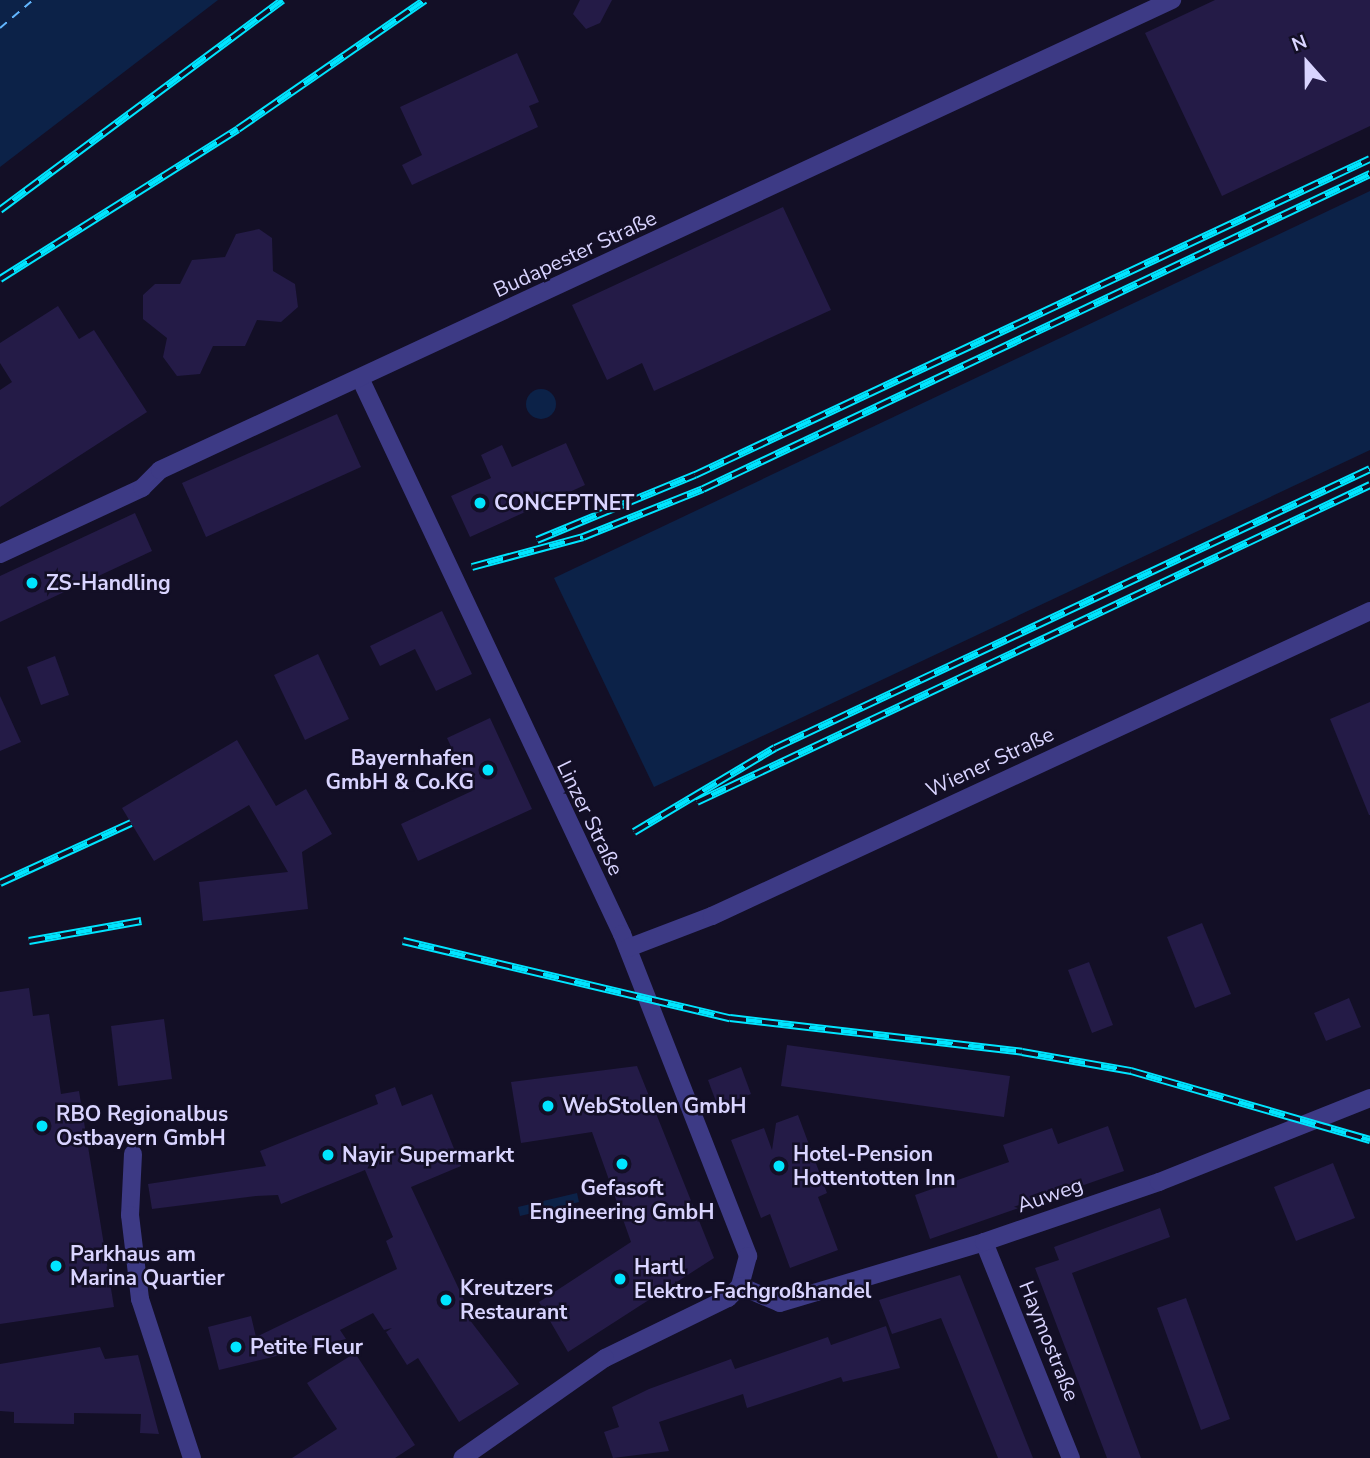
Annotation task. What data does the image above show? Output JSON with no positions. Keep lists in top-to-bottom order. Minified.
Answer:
{"streets":{"street":["Budapester Straße","Wiener Straße","Linzer Straße","Auweg","Haymostraße"]},"crossings":[["Budapester Straße","Linzer Straße"],["Wiener Straße","Linzer Straße"],["Linzer Straße","Auweg"],["Auweg","Haymostraße"]],"places":["CONCEPTNET","ZS-Handling","Bayernhafen GmbH & Co.KG","WebStollen GmbH","RBO Regionalbus Ostbayern GmbH","Nayir Supermarkt","Gefasoft Engineering GmbH","Hotel-Pension Hottentotten Inn","Parkhaus am Marina Quartier","Hartl Elektro-Fachgroßhandel","Kreutzers Restaurant","Petite Fleur"],"north":"top"}
